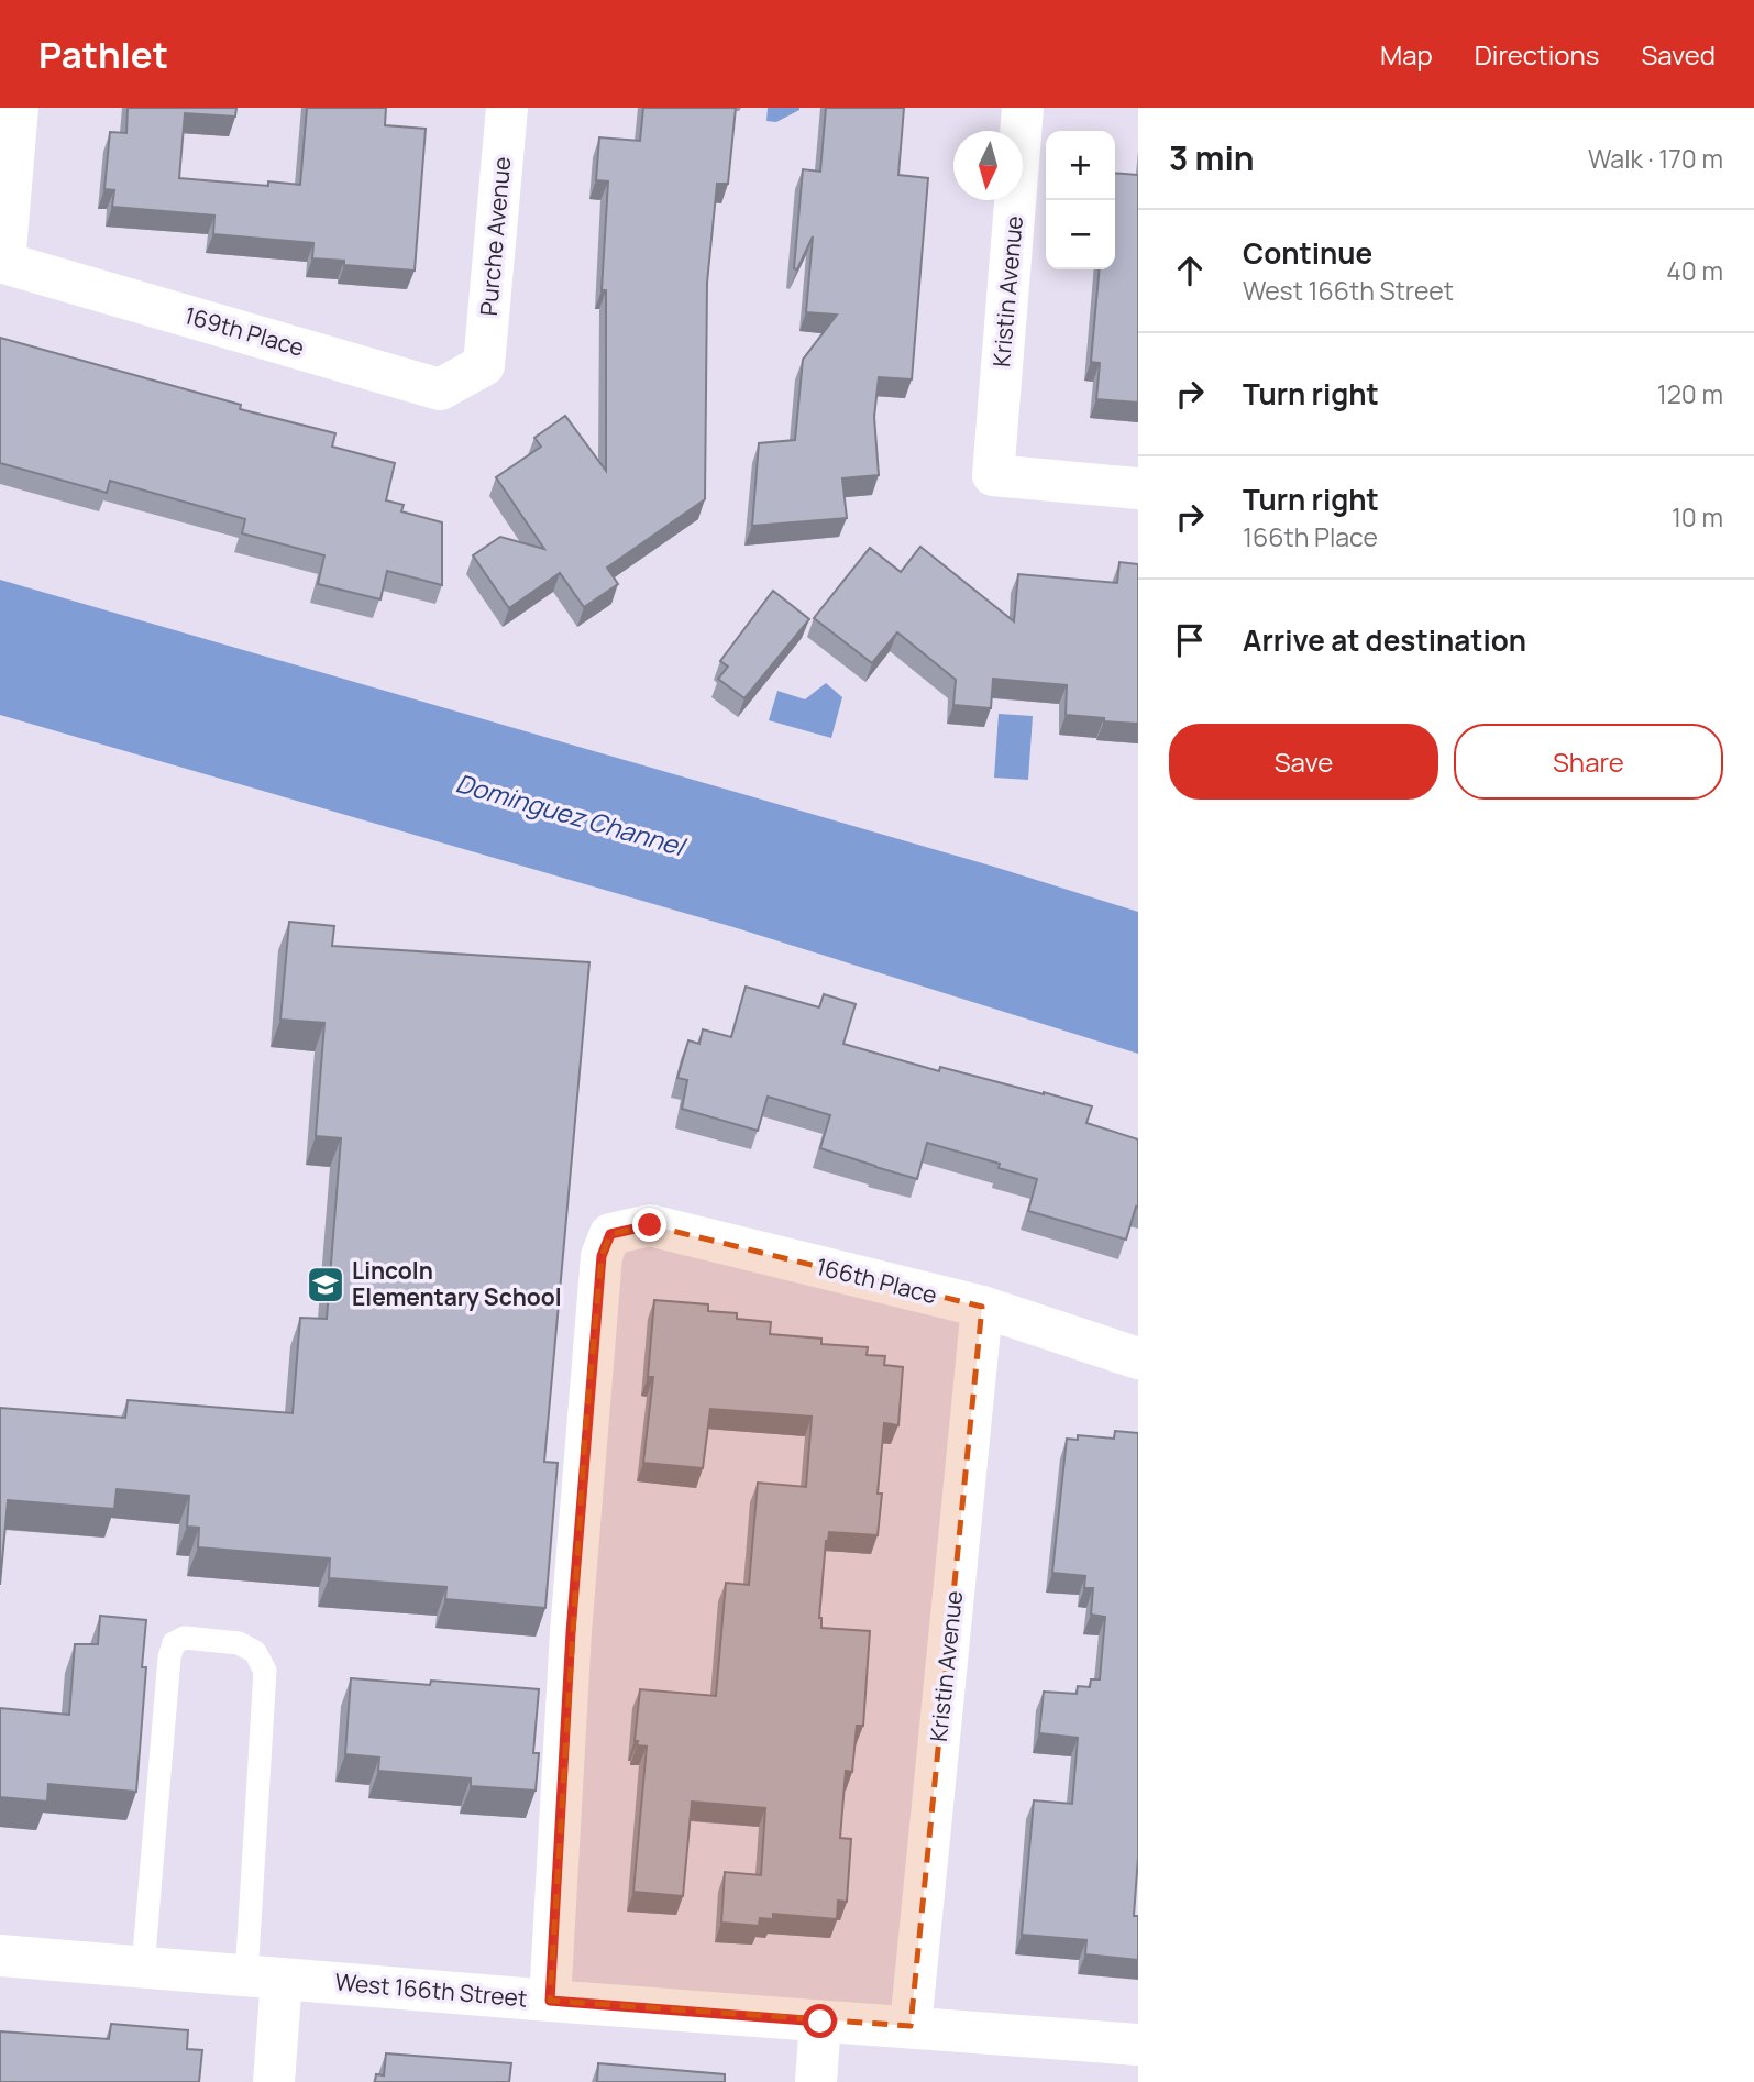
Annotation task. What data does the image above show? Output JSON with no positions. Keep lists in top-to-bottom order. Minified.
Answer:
{"streets":{"street":["Purche Avenue","Kristin Avenue","169th Place","166th Place","West 166th Street"]},"crossings":[["Purche Avenue","169th Place"],["Kristin Avenue","166th Place"],["Kristin Avenue","West 166th Street"],["166th Place","West 166th Street"]],"water":["Dominguez Channel"],"places":{"school or university":["Lincoln Elementary School"]},"north":"bottom","page":{"header":"Pathlet","nav":["Map","Directions","Saved"],"heading":["3 min","Walk · 170 m"],"map_buttons":["+","−"],"list":[["Continue","West 166th Street","40 m"],["Turn right","120 m"],["Turn right","166th Place","10 m"],"Arrive at destination"],"buttons":["Save","Share"]}}
